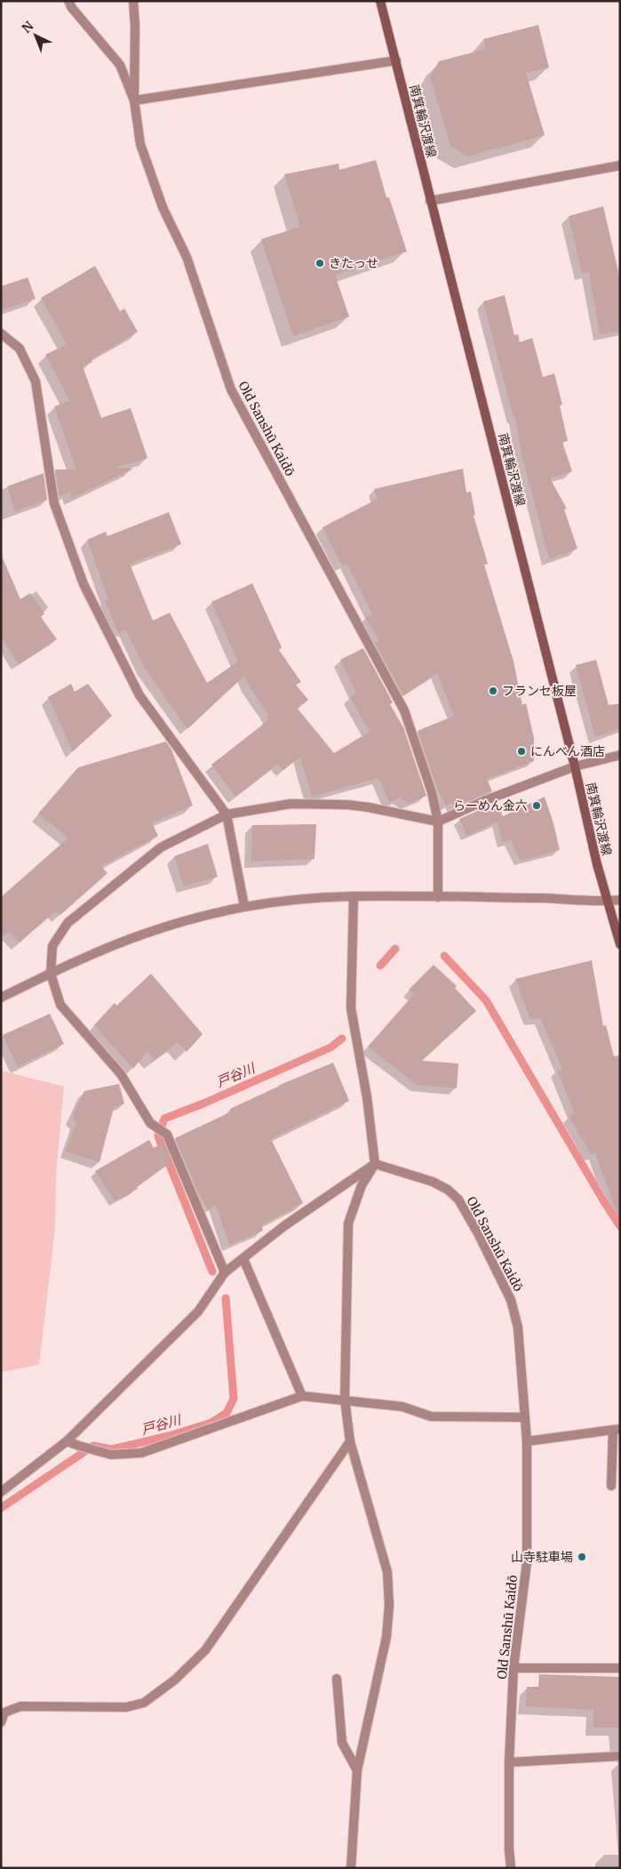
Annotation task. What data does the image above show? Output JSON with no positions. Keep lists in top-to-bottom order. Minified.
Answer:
{"streets":{"main road":["南箕輪沢渡線"],"street":["Old Sanshū Kaidō"]},"water":["戸谷川"],"places":["きたっせ","フランセ板屋","にんべん酒店","らーめん金六","山寺駐車場"],"north":"top left"}
